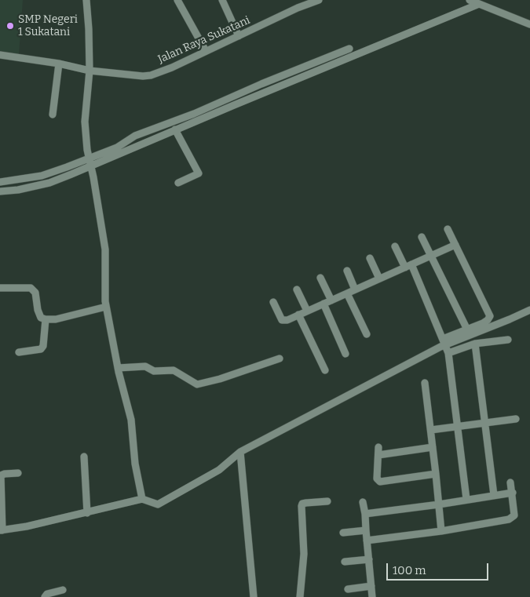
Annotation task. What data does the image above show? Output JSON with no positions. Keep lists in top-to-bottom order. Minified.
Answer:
{"streets":{"street":["Jalan Raya Sukatani"]},"places":["SMP Negeri 1 Sukatani"],"scale_bar":"100 m"}
